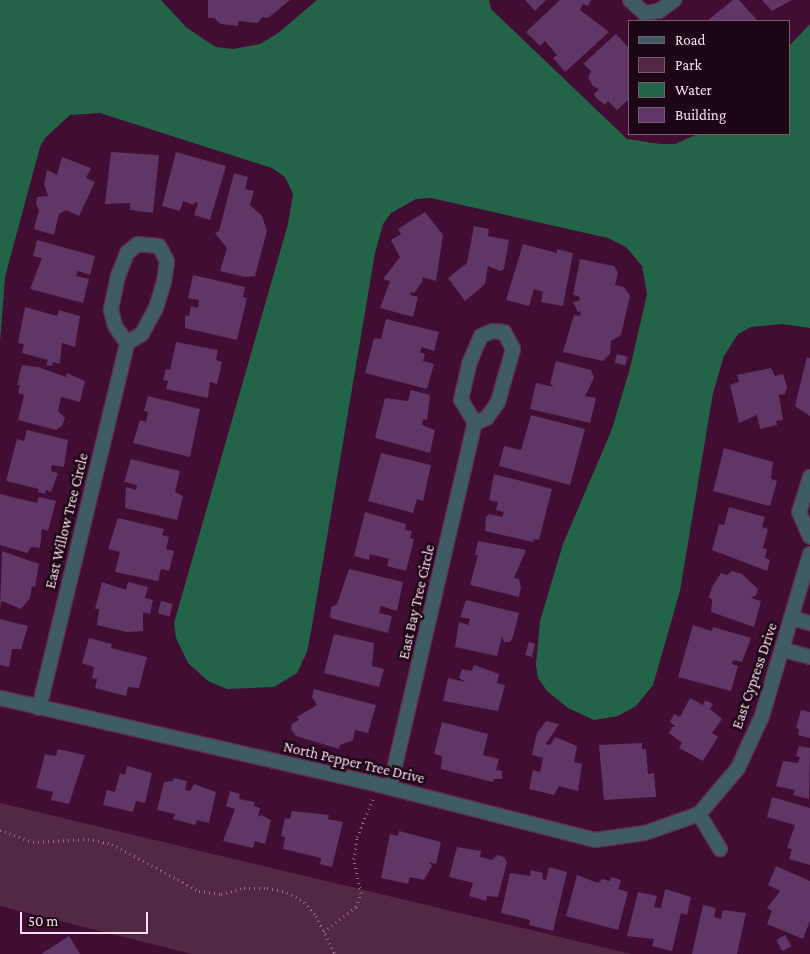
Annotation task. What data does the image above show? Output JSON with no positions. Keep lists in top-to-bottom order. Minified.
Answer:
{"streets":{"street":["East Willow Tree Circle","East Bay Tree Circle","East Cypress Drive","North Pepper Tree Drive"]},"crossings":[["East Willow Tree Circle","North Pepper Tree Drive"],["East Bay Tree Circle","North Pepper Tree Drive"],["East Cypress Drive","North Pepper Tree Drive"]],"legend":["Road","Park","Water","Building"],"scale_bar":"50 m"}
